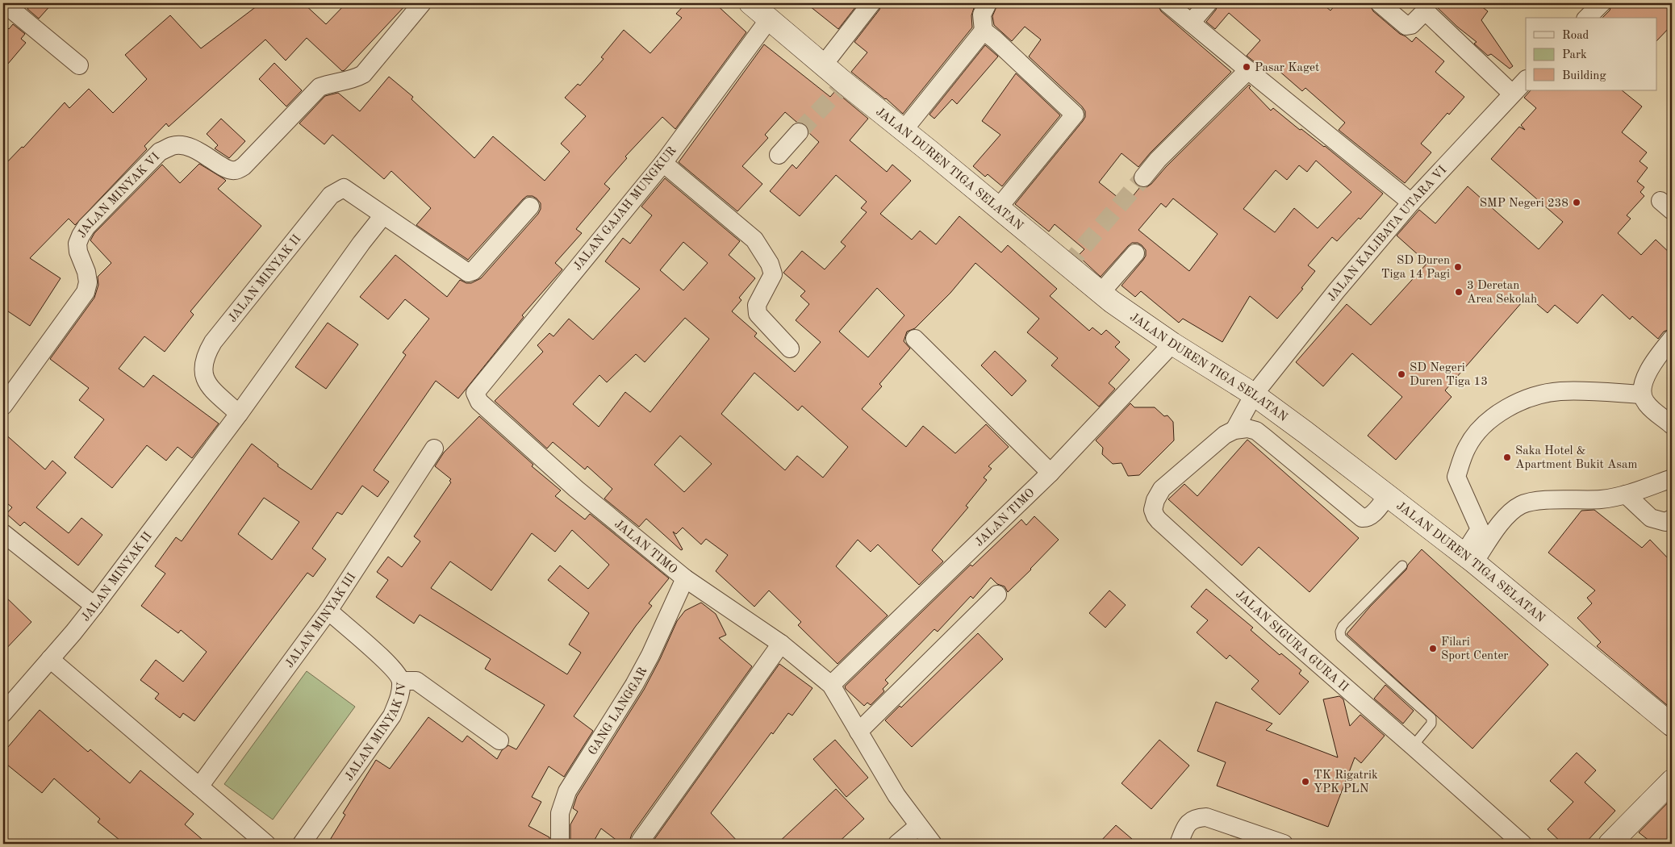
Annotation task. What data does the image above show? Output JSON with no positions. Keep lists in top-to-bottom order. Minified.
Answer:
{"streets":{"street":["JALAN DUREN TIGA SELATAN","JALAN MINYAK VI","JALAN GAJAH MUNGKUR","JALAN KALIBATA UTARA VI","JALAN MINYAK II","JALAN TIMO","JALAN MINYAK III","JALAN SIGURA GURA II","GANG LANGGAR","JALAN MINYAK IV"]},"crossings":[["JALAN DUREN TIGA SELATAN","JALAN GAJAH MUNGKUR"],["JALAN DUREN TIGA SELATAN","JALAN KALIBATA UTARA VI"],["JALAN DUREN TIGA SELATAN","JALAN TIMO"],["JALAN DUREN TIGA SELATAN","JALAN SIGURA GURA II"],["JALAN GAJAH MUNGKUR","JALAN TIMO"],["JALAN KALIBATA UTARA VI","JALAN SIGURA GURA II"],["JALAN TIMO","GANG LANGGAR"],["JALAN MINYAK III","JALAN MINYAK IV"]],"places":["Pasar Kaget","SMP Negeri 238","SD Duren Tiga 14 Pagi","3 Deretan Area Sekolah","SD Negeri Duren Tiga 13","Saka Hotel & Apartment Bukit Asam","Filari Sport Center","TK Rigatrik YPK PLN"],"legend":["Road","Park","Building"]}
